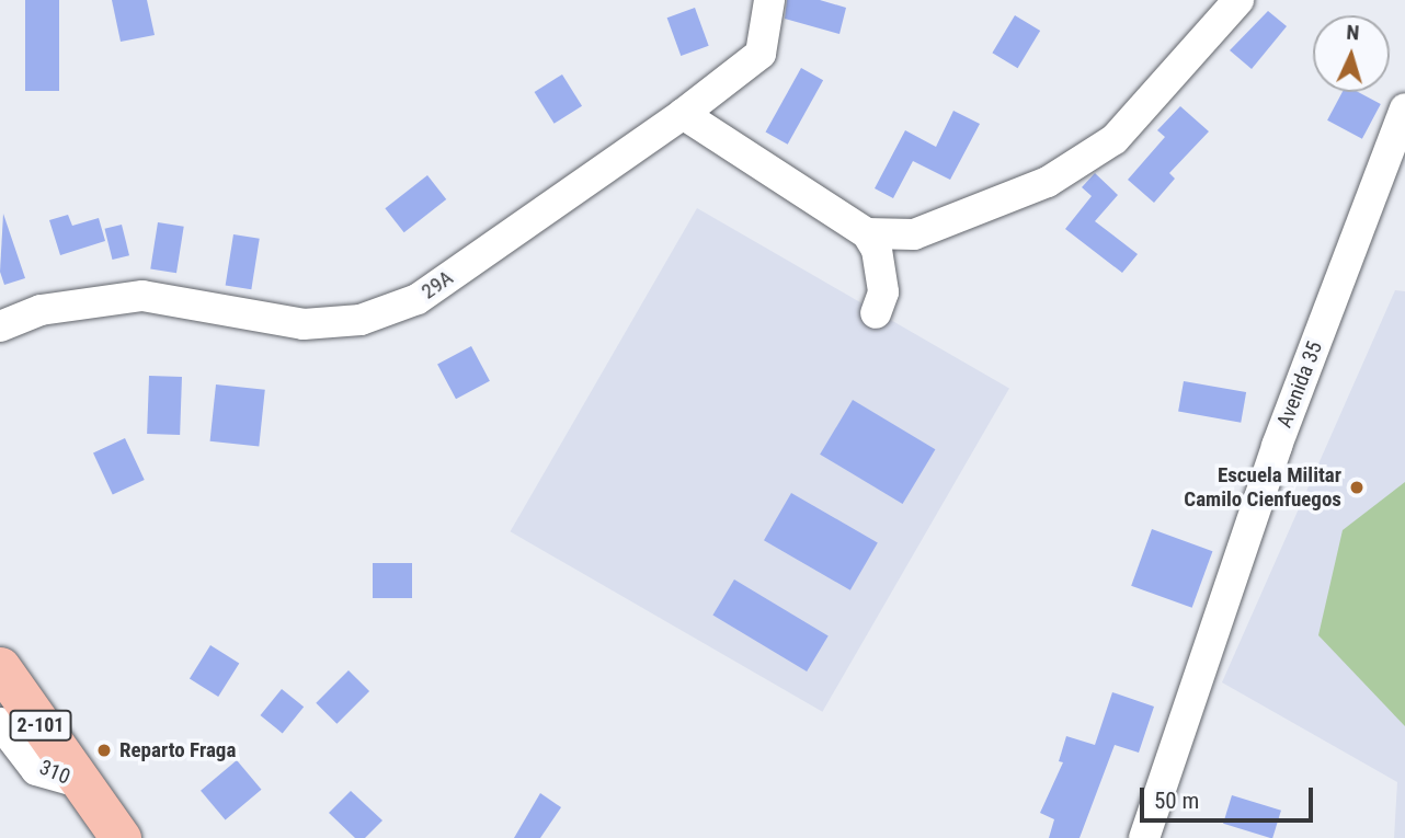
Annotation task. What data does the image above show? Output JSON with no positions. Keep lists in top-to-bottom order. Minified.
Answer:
{"streets":{"main road":["2-101"],"street":["29A","Avenida 35","310"]},"crossings":[["2-101","310"]],"places":["Escuela Militar Camilo Cienfuegos","Reparto Fraga"],"scale_bar":"50 m","north":"top"}
